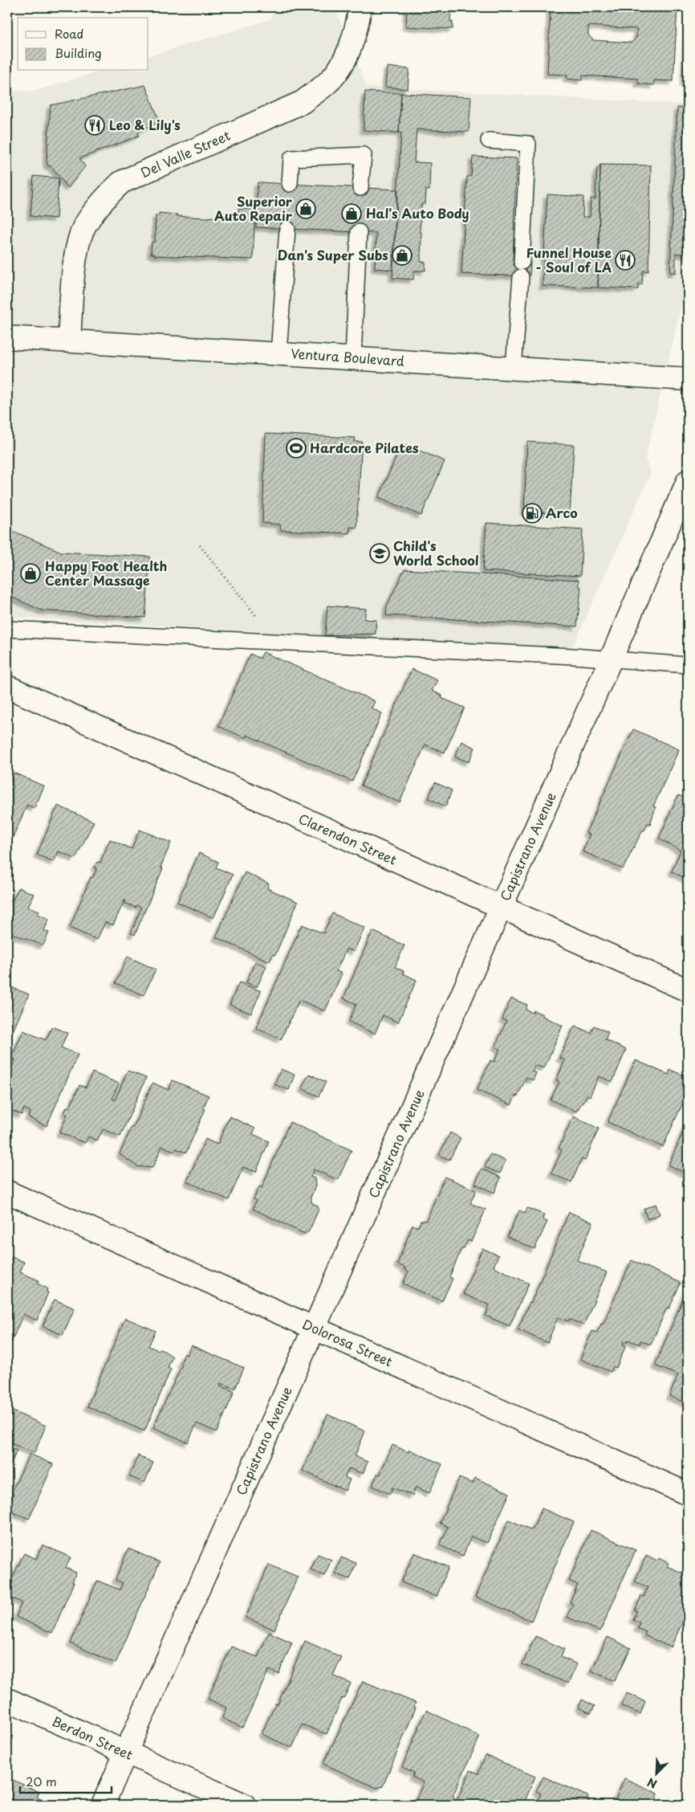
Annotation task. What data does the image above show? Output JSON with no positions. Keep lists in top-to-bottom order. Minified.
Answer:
{"streets":{"street":["Del Valle Street","Ventura Boulevard","Clarendon Street","Capistrano Avenue","Dolorosa Street","Berdon Street"]},"crossings":[["Del Valle Street","Ventura Boulevard"],["Clarendon Street","Capistrano Avenue"],["Capistrano Avenue","Dolorosa Street"],["Capistrano Avenue","Berdon Street"]],"places":{"restaurant":["Leo & Lily's","Funnel House - Soul of LA"],"shop":["Superior Auto Repair","Hal's Auto Body","Dan's Super Subs","Happy Foot Health Center Massage"],"sports":["Hardcore Pilates"],"fuel station":["Arco"],"school or university":["Child's World School"]},"legend":["Road","Building"],"scale_bar":"20 m","north":"bottom left"}
